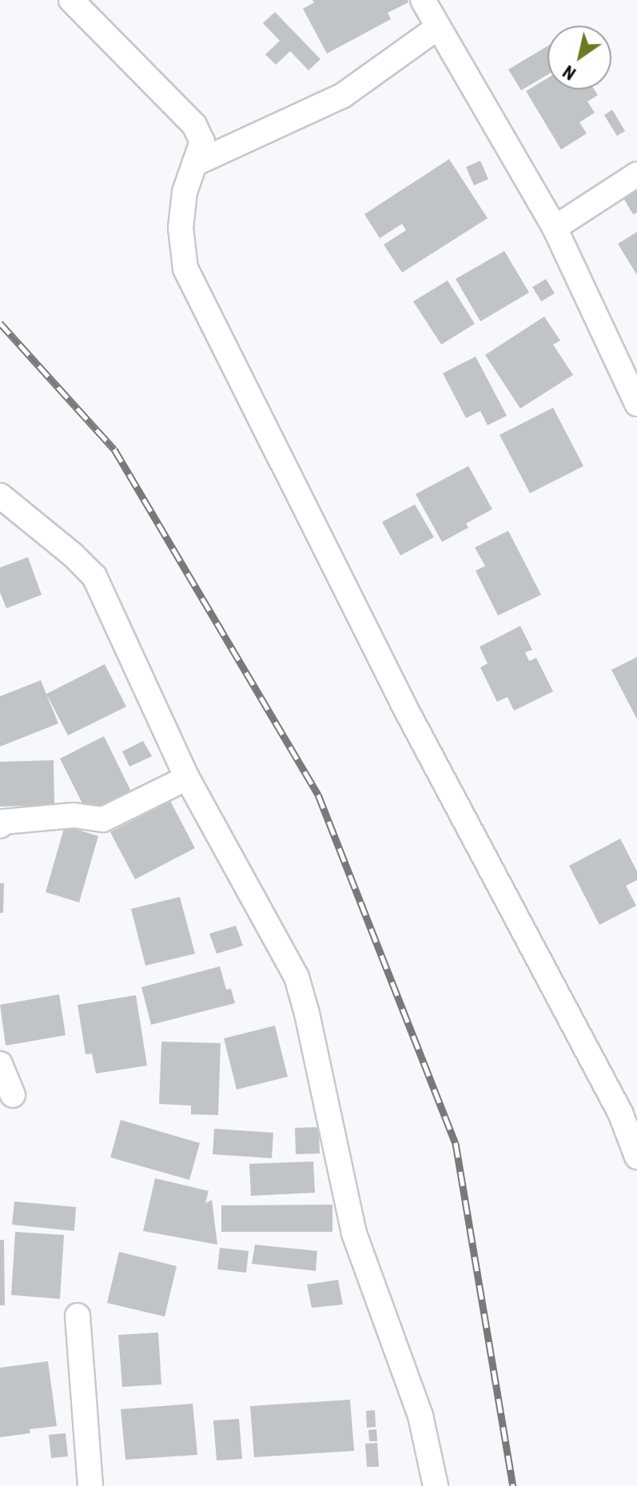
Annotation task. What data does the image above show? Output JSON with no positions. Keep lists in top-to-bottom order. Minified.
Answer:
{"north":"bottom left"}
